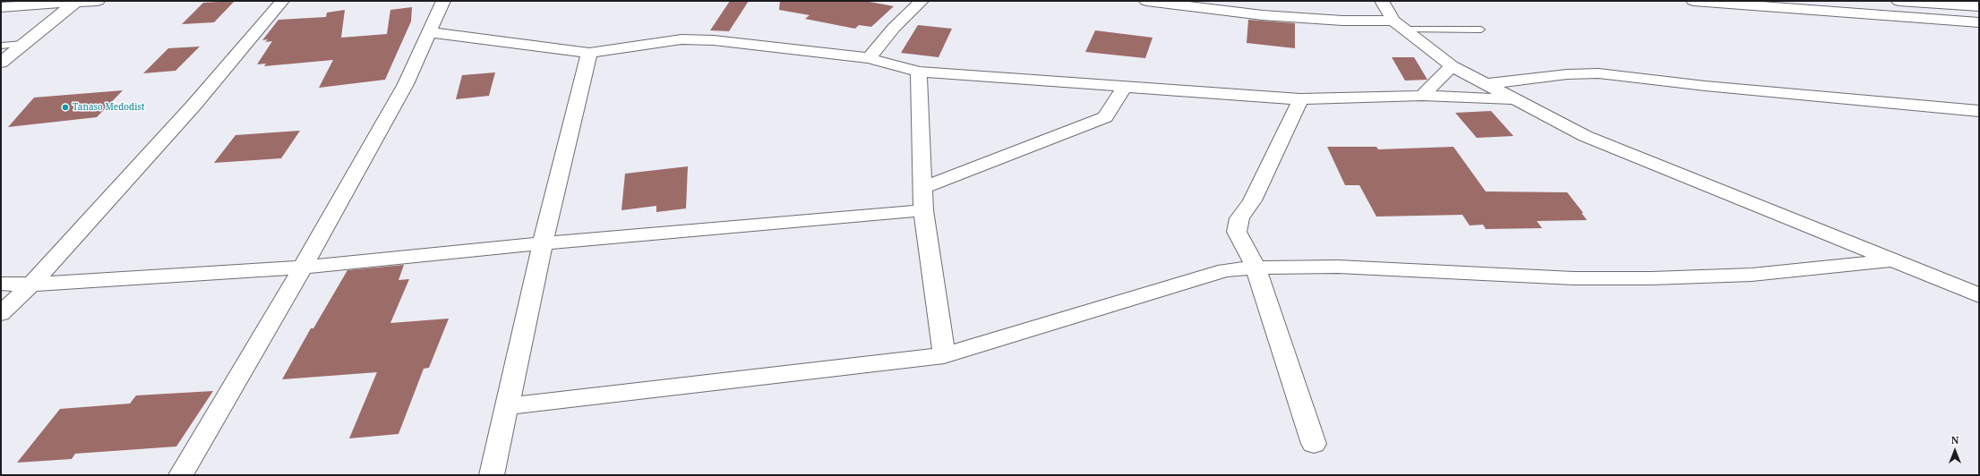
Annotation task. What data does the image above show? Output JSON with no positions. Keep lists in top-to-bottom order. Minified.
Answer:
{"places":["Tanaso Medodist"],"north":"top"}
